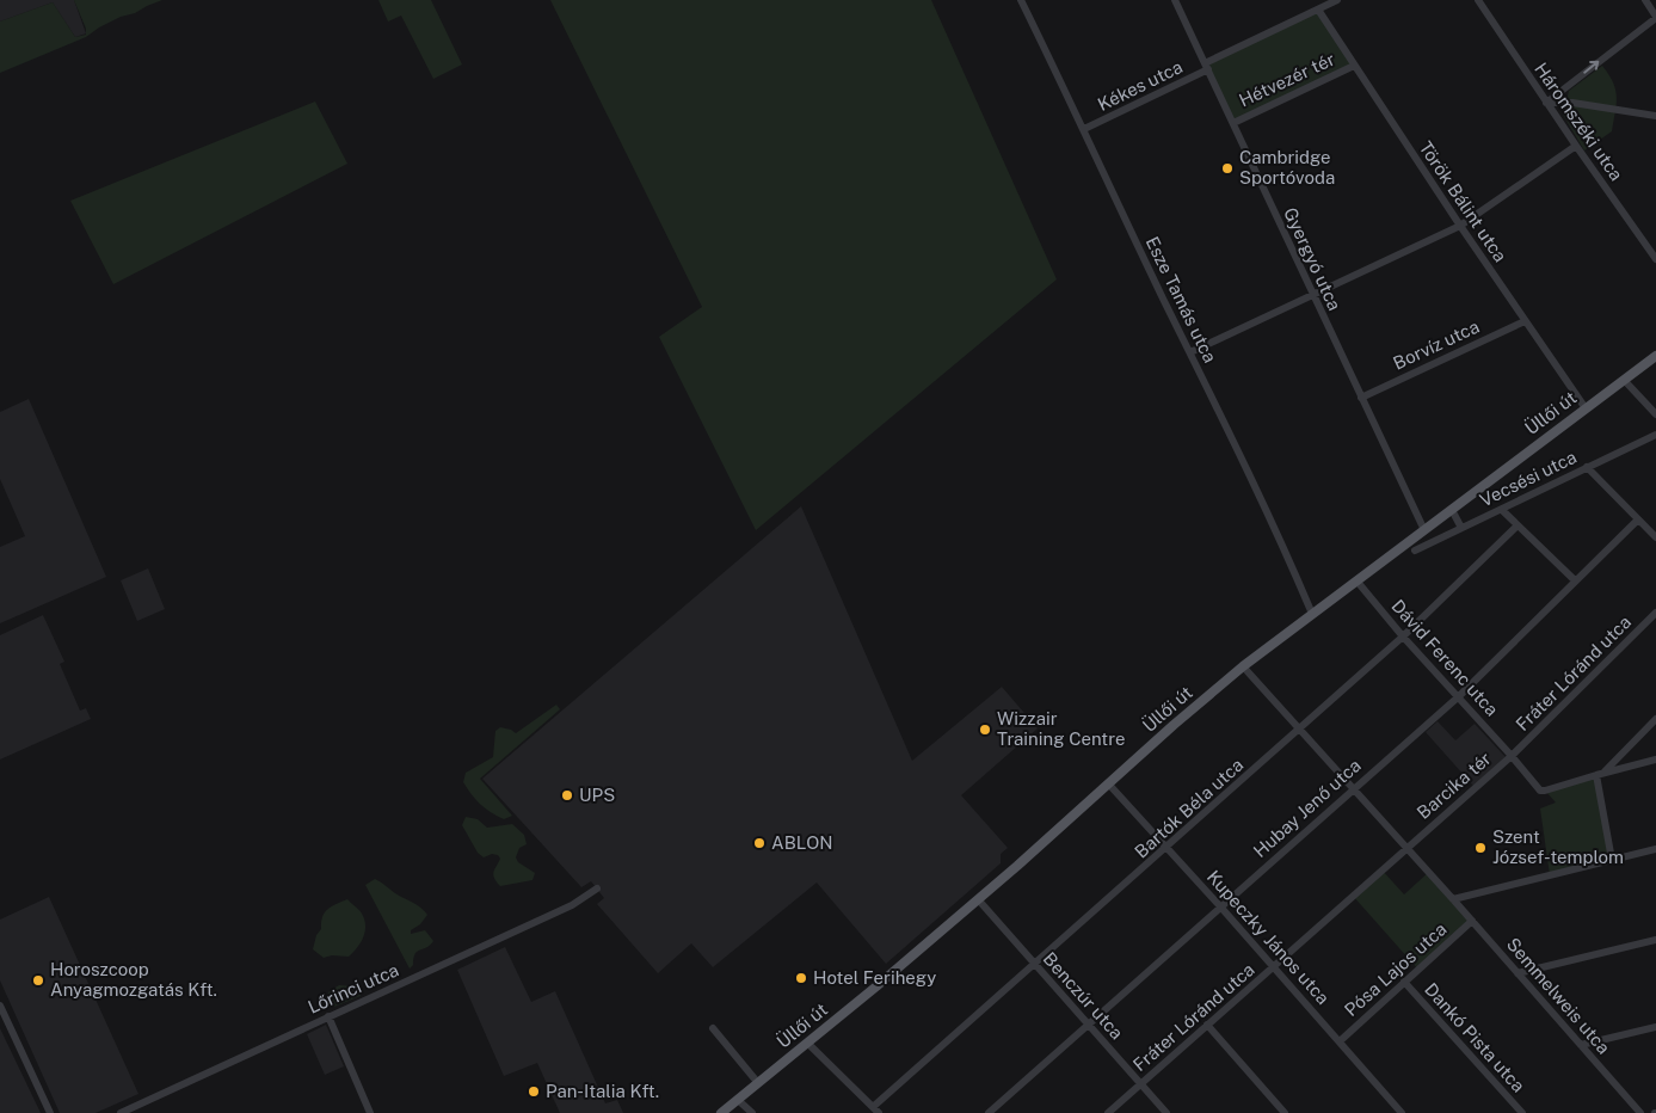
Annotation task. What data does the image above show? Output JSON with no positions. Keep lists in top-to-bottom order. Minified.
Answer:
{"streets":{"main road":["Üllői út"],"street":["Hétvezér tér","Kékes utca","Háromszéki utca","Török Bálint utca","Gyergyó utca","Esze Tamás utca","Borvíz utca","Vecsési utca","Dávid Ferenc utca","Fráter Lóránd utca","Barcika tér","Bartók Béla utca","Hubay Jenő utca","Kupeczky János utca","Pósa Lajos utca","Lőrinci utca","Benczúr utca","Semmelweis utca","Dankó Pista utca"]},"crossings":[["Hétvezér tér","Török Bálint utca"],["Hétvezér tér","Gyergyó utca"],["Kékes utca","Török Bálint utca"],["Kékes utca","Gyergyó utca"],["Kékes utca","Esze Tamás utca"],["Török Bálint utca","Borvíz utca"],["Török Bálint utca","Üllői út"],["Gyergyó utca","Borvíz utca"],["Gyergyó utca","Üllői út"],["Esze Tamás utca","Üllői út"],["Üllői út","Dávid Ferenc utca"],["Üllői út","Kupeczky János utca"],["Üllői út","Benczúr utca"],["Dávid Ferenc utca","Fráter Lóránd utca"],["Dávid Ferenc utca","Barcika tér"],["Dávid Ferenc utca","Bartók Béla utca"],["Dávid Ferenc utca","Hubay Jenő utca"],["Fráter Lóránd utca","Barcika tér"],["Fráter Lóránd utca","Kupeczky János utca"],["Fráter Lóránd utca","Benczúr utca"],["Bartók Béla utca","Kupeczky János utca"],["Bartók Béla utca","Benczúr utca"],["Hubay Jenő utca","Kupeczky János utca"],["Hubay Jenő utca","Benczúr utca"],["Kupeczky János utca","Pósa Lajos utca"],["Pósa Lajos utca","Semmelweis utca"],["Pósa Lajos utca","Dankó Pista utca"]],"places":["Cambridge Sportóvoda","Wizzair Training Centre","UPS","ABLON","Szent József-templom","Hotel Ferihegy","Horoszcoop Anyagmozgatás Kft.","Pan-Italia Kft."]}
